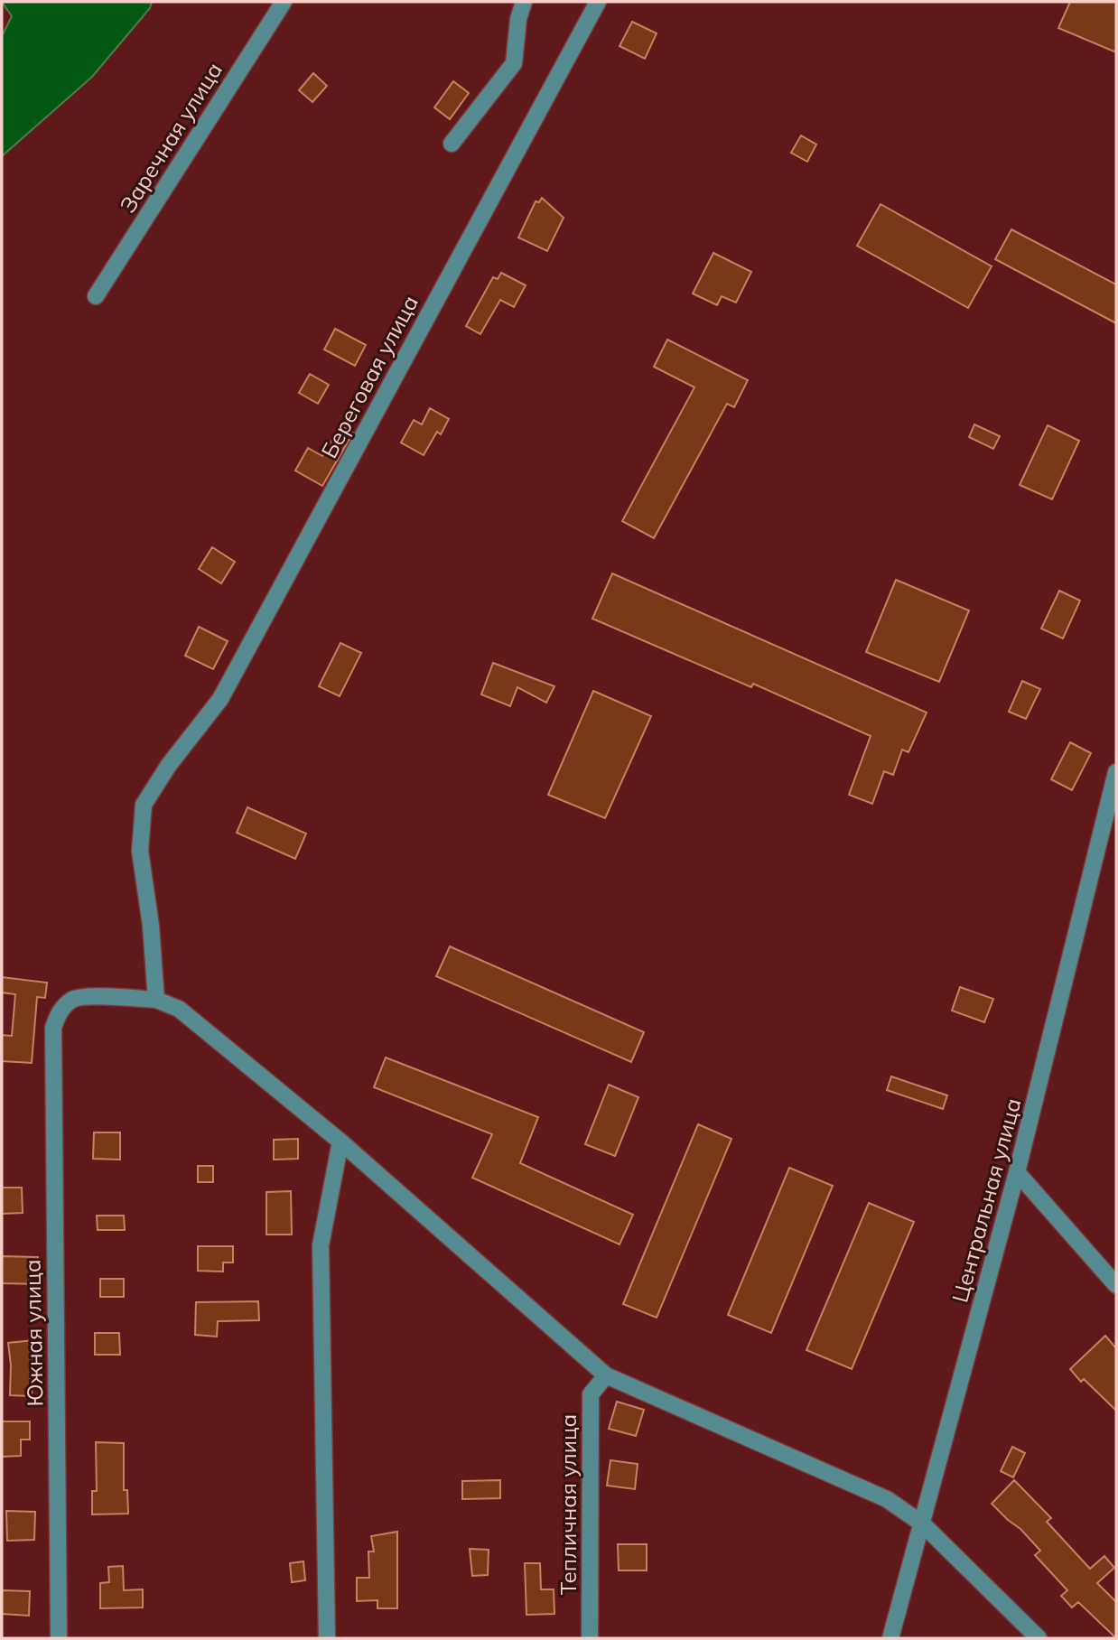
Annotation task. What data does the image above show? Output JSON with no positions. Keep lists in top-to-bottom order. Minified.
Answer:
{"streets":{"street":["Заречная улица","Береговая улица","Центральная улица","Южная улица","Тепличная улица"]},"crossings":[["Береговая улица","Южная улица"]]}
